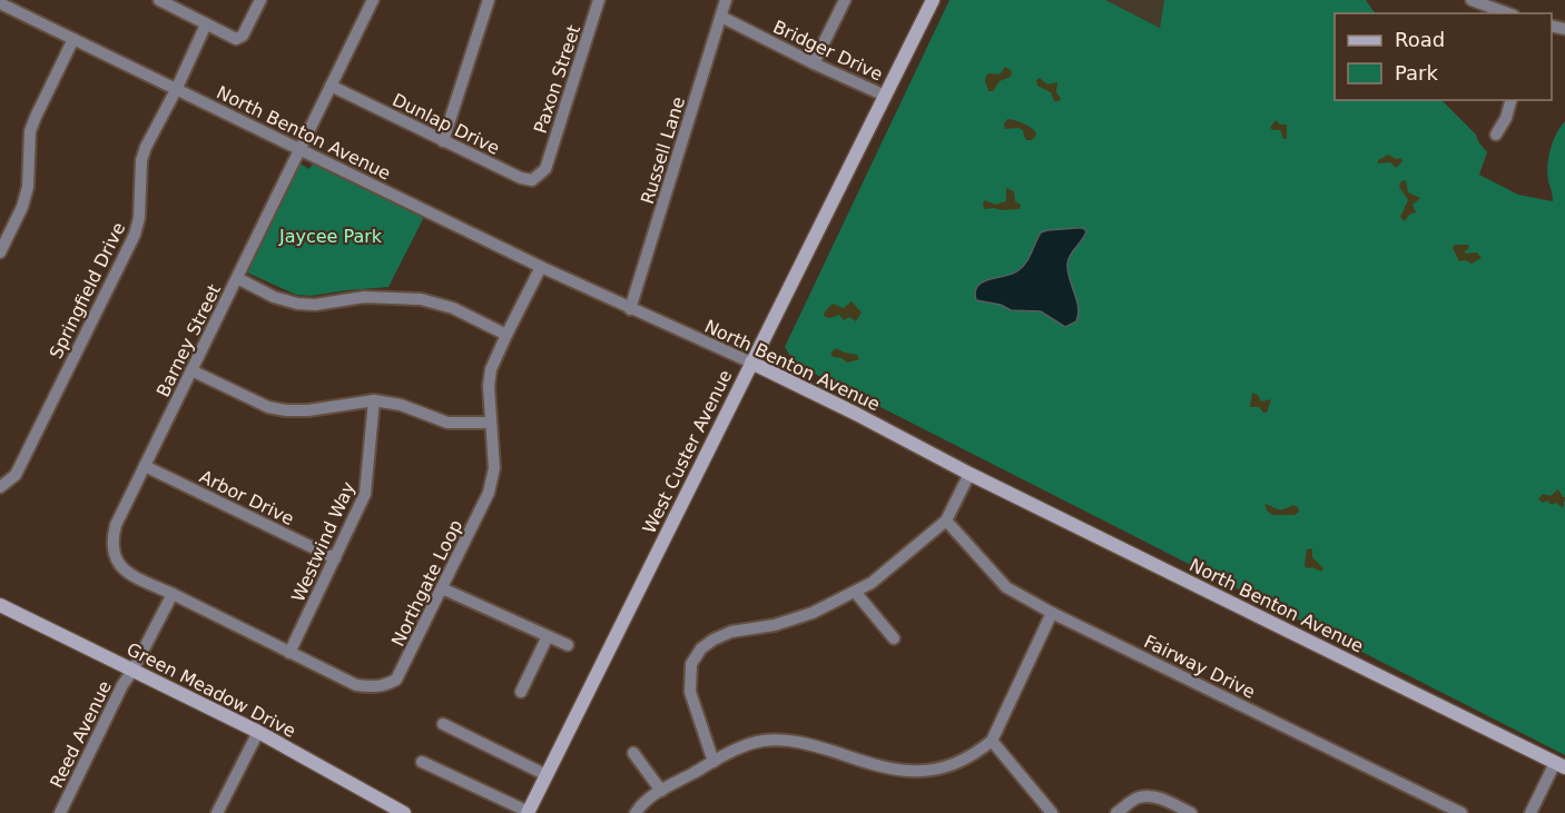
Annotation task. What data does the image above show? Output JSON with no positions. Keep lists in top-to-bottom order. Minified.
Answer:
{"streets":{"main road":["North Benton Avenue","West Custer Avenue","Green Meadow Drive"],"street":["Bridger Drive","Paxon Street","Dunlap Drive","Russell Lane","Springfield Drive","Barney Street","Arbor Drive","Westwind Way","Northgate Loop","Fairway Drive","Reed Avenue"]},"crossings":[["Bridger Drive","Russell Lane"],["Bridger Drive","West Custer Avenue"],["Paxon Street","Dunlap Drive"],["Dunlap Drive","Barney Street"],["North Benton Avenue","Russell Lane"],["North Benton Avenue","Springfield Drive"],["North Benton Avenue","Barney Street"],["North Benton Avenue","West Custer Avenue"],["North Benton Avenue","Northgate Loop"],["Barney Street","Arbor Drive"],["Barney Street","Northgate Loop"],["Arbor Drive","Westwind Way"],["Westwind Way","Northgate Loop"],["Green Meadow Drive","Reed Avenue"]],"parks":["Jaycee Park"],"legend":["Road","Park"]}
